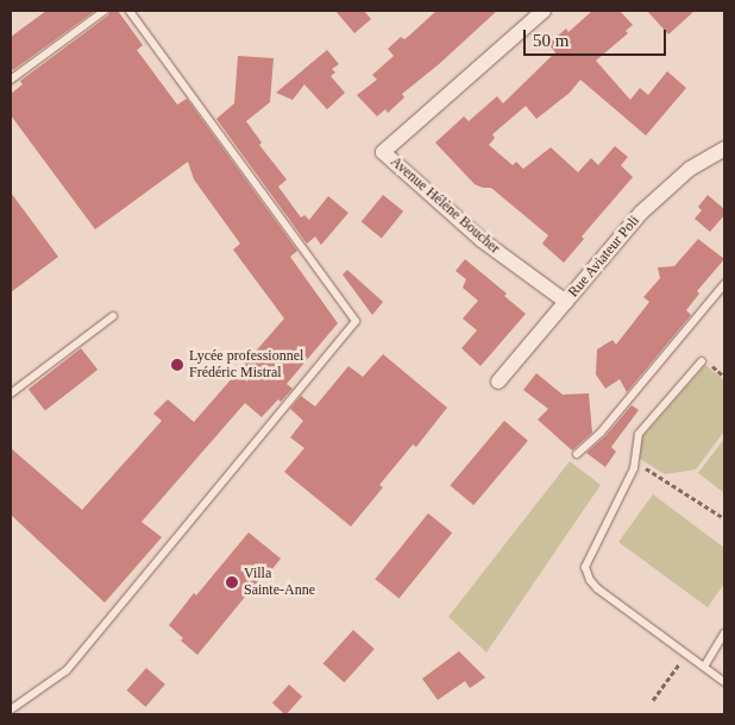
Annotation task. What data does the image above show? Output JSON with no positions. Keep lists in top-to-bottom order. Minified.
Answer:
{"streets":{"street":["Avenue Hélène Boucher","Rue Aviateur Poli"]},"crossings":[["Avenue Hélène Boucher","Rue Aviateur Poli"]],"places":["Lycée professionnel Frédéric Mistral","Villa Sainte-Anne"],"scale_bar":"50 m"}
